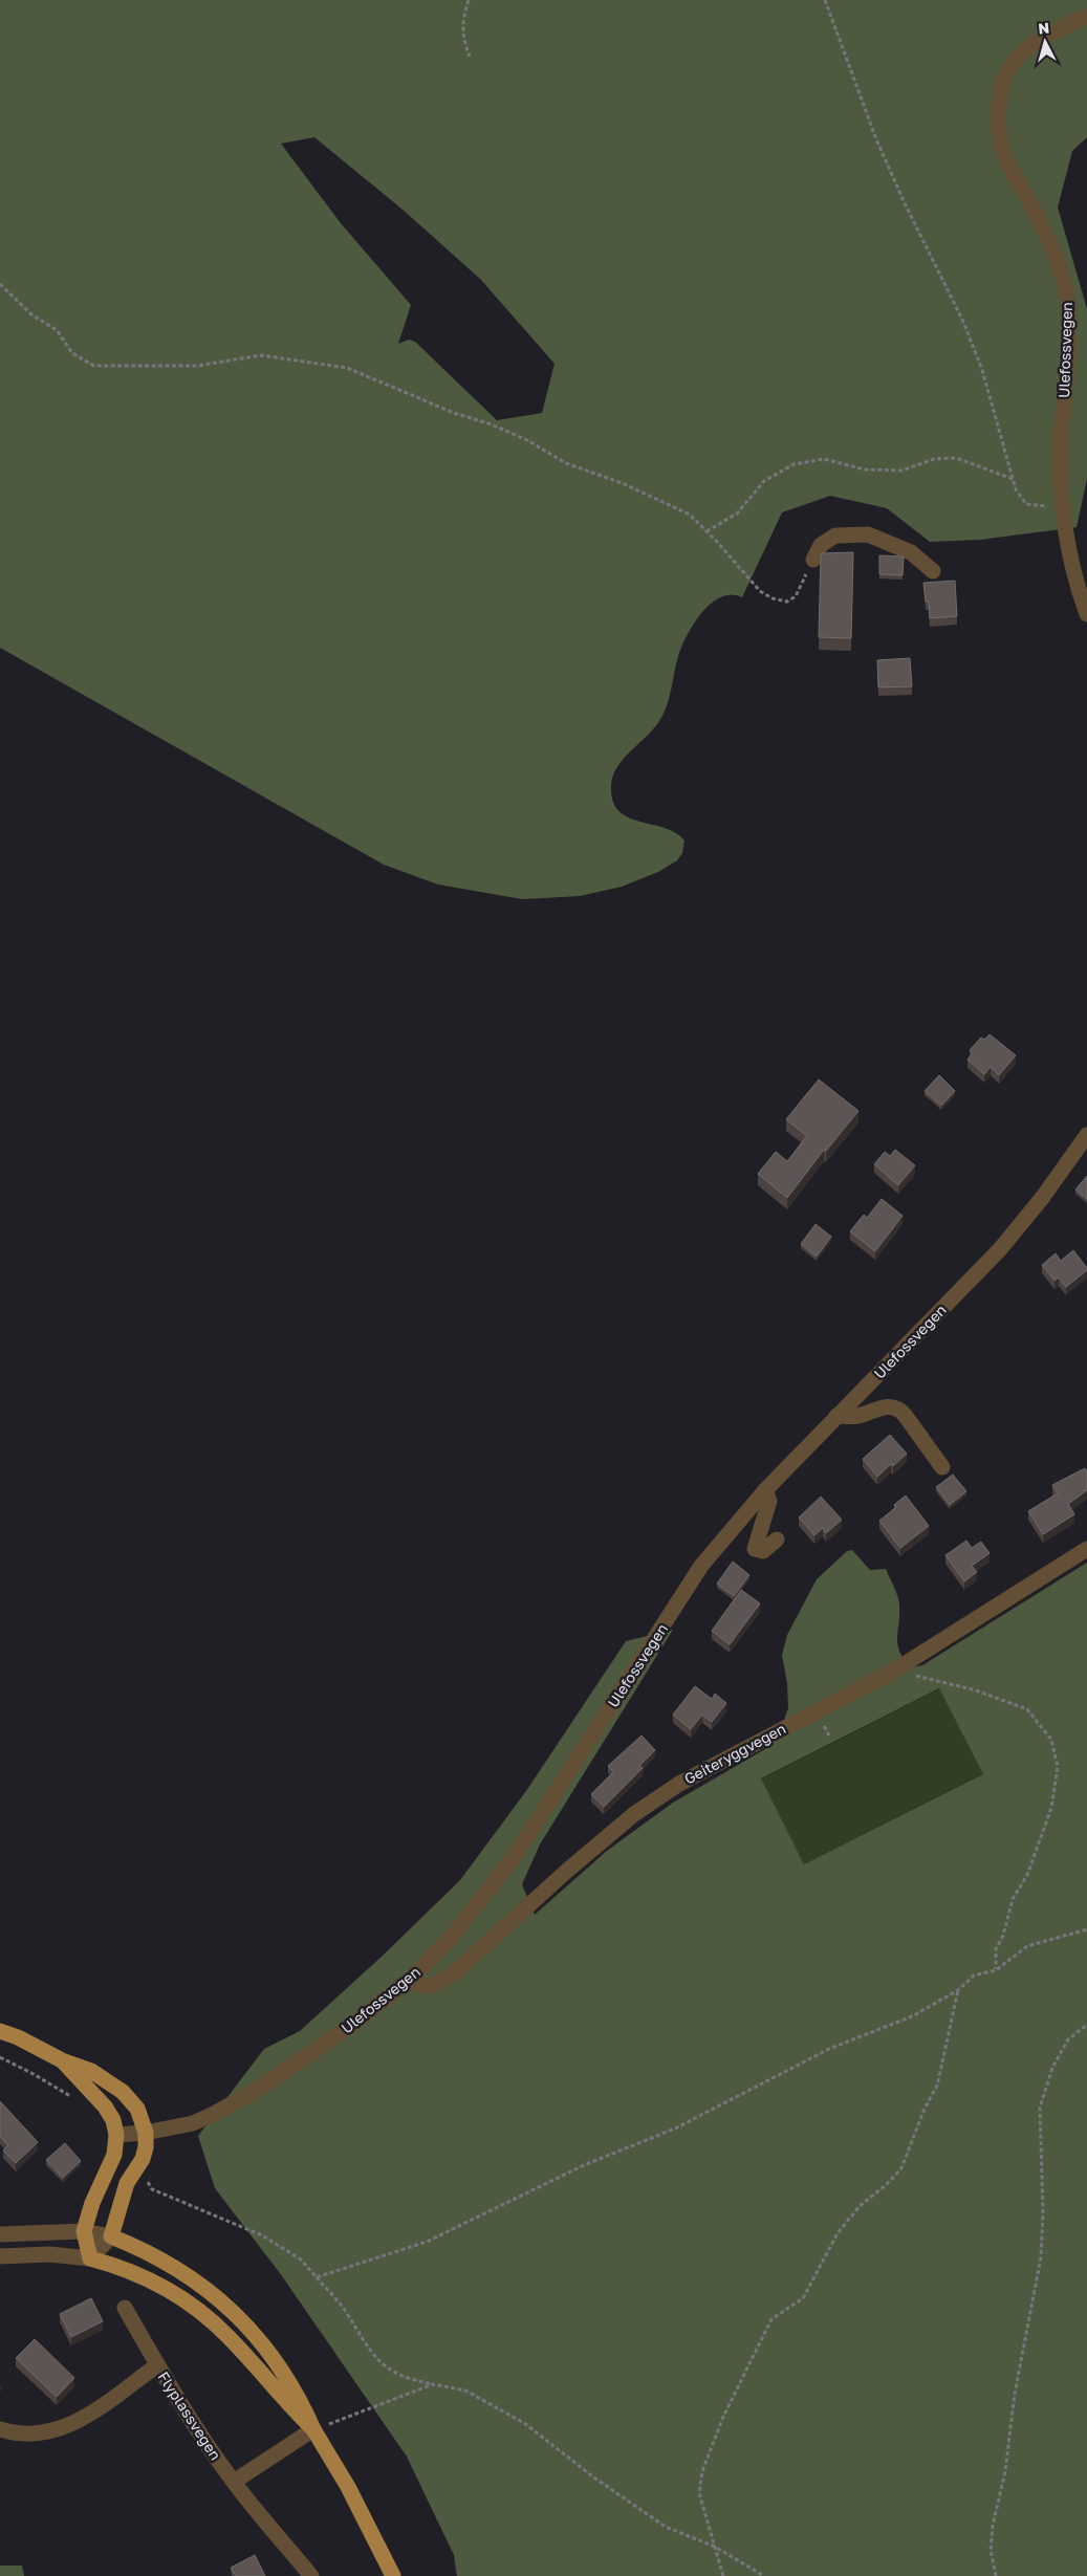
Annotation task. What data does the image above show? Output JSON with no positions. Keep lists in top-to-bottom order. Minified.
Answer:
{"streets":{"street":["Ulefossvegen","Geiteryggvegen","Flyplassvegen"]},"crossings":[["Ulefossvegen","Geiteryggvegen"]],"north":"top"}
